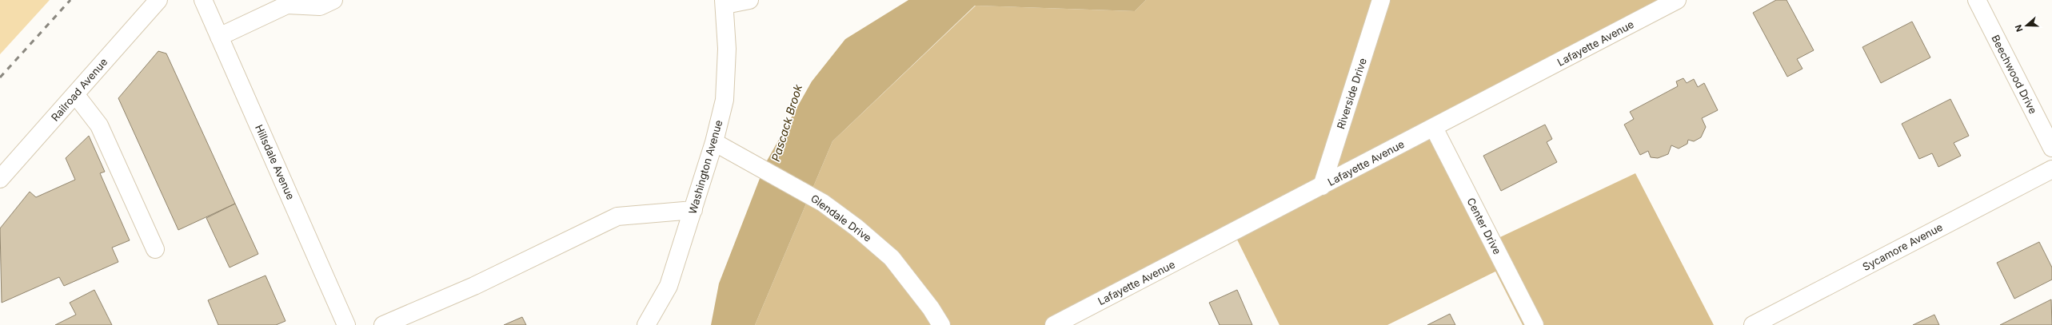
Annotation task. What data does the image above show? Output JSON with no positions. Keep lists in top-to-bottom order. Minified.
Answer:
{"streets":{"street":["Lafayette Avenue","Beechwood Drive","Railroad Avenue","Riverside Drive","Hillsdale Avenue","Washington Avenue","Glendale Drive","Center Drive","Sycamore Avenue"]},"crossings":[["Lafayette Avenue","Riverside Drive"],["Lafayette Avenue","Center Drive"],["Washington Avenue","Glendale Drive"]],"water":["Pascack Brook"],"north":"left"}
